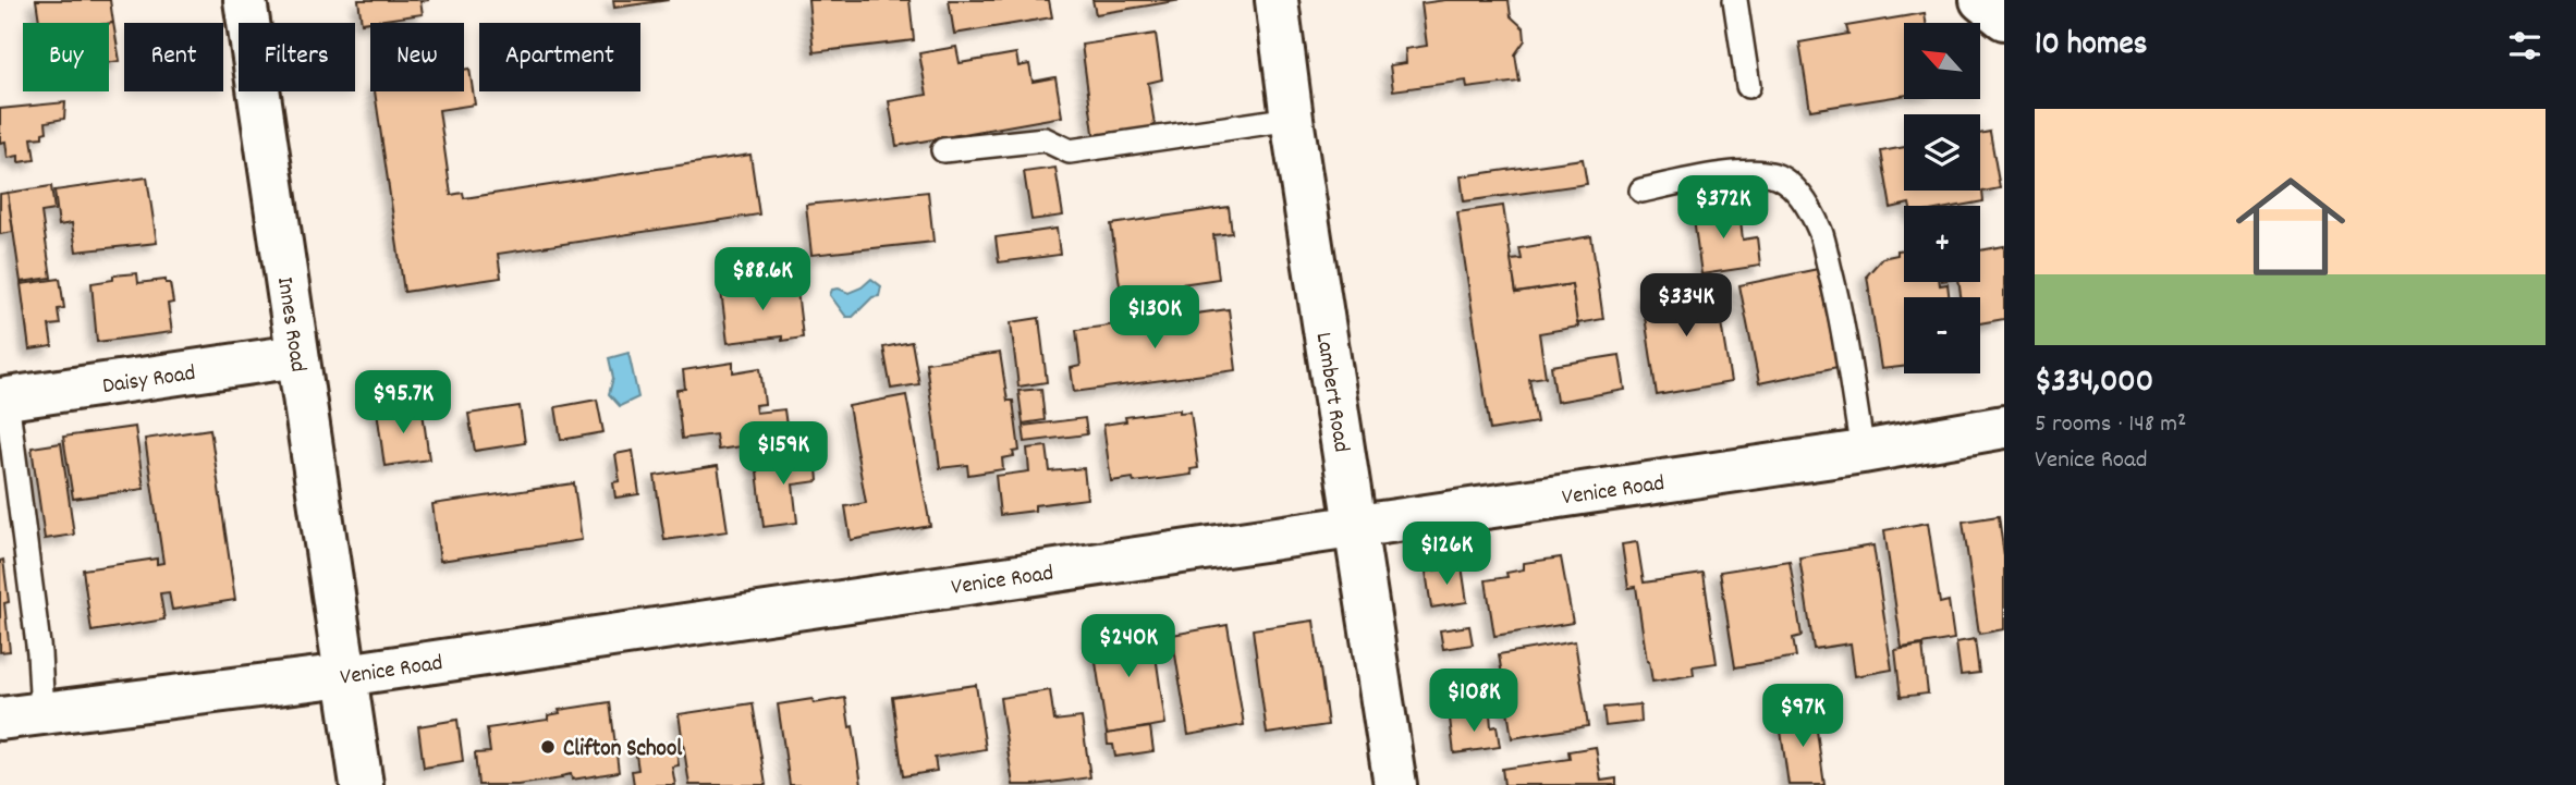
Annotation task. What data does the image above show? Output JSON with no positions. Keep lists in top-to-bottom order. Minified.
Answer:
{"streets":{"street":["Innes Road","Daisy Road","Lambert Road","Venice Road"]},"crossings":[["Innes Road","Daisy Road"],["Innes Road","Venice Road"],["Lambert Road","Venice Road"]],"places":["Clifton School"],"north":"top left","page":{"heading":"10 homes","map_buttons":["+","−"],"chip":["Buy","Rent","Filters","New","Apartment"],"list":[{"name":"$334,000","note":"5 rooms · 148 m² · Venice Road"}],"price":["$372K","$88.6K","$334K","$130K","$95.7K","$159K","$126K","$240K","$108K","$97K"]}}
